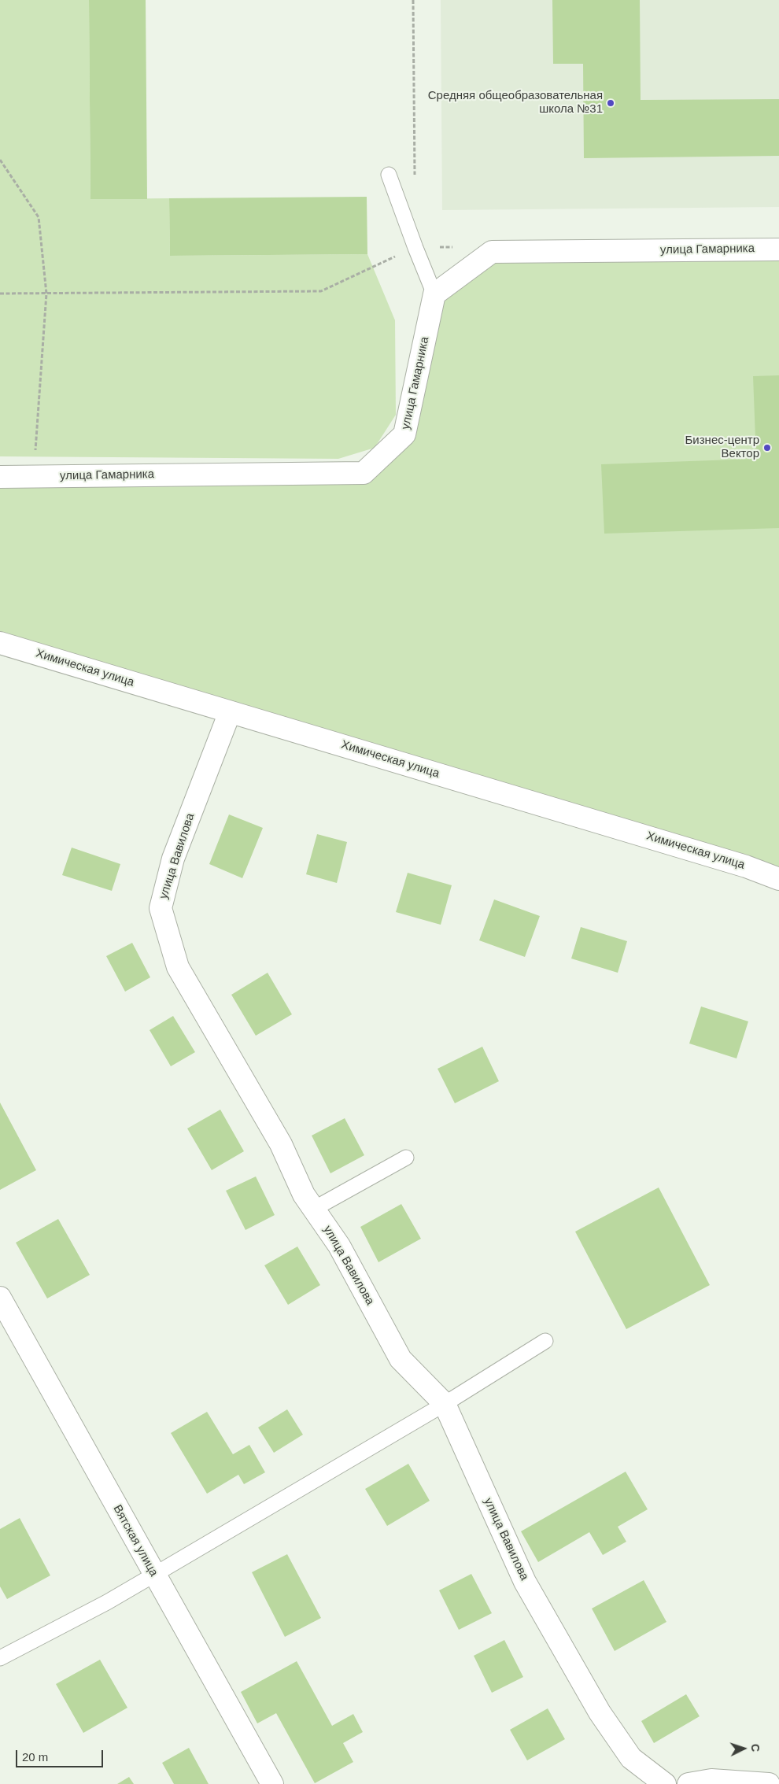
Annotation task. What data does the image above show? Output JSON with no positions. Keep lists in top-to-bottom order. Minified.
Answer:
{"streets":{"street":["улица Гамарника","Химическая улица","улица Вавилова","Вятская улица"]},"crossings":[["Химическая улица","улица Вавилова"]],"places":["Средняя общеобразовательная школа №31","Бизнес-центр Вектор"],"scale_bar":"20 m","north":"right"}
